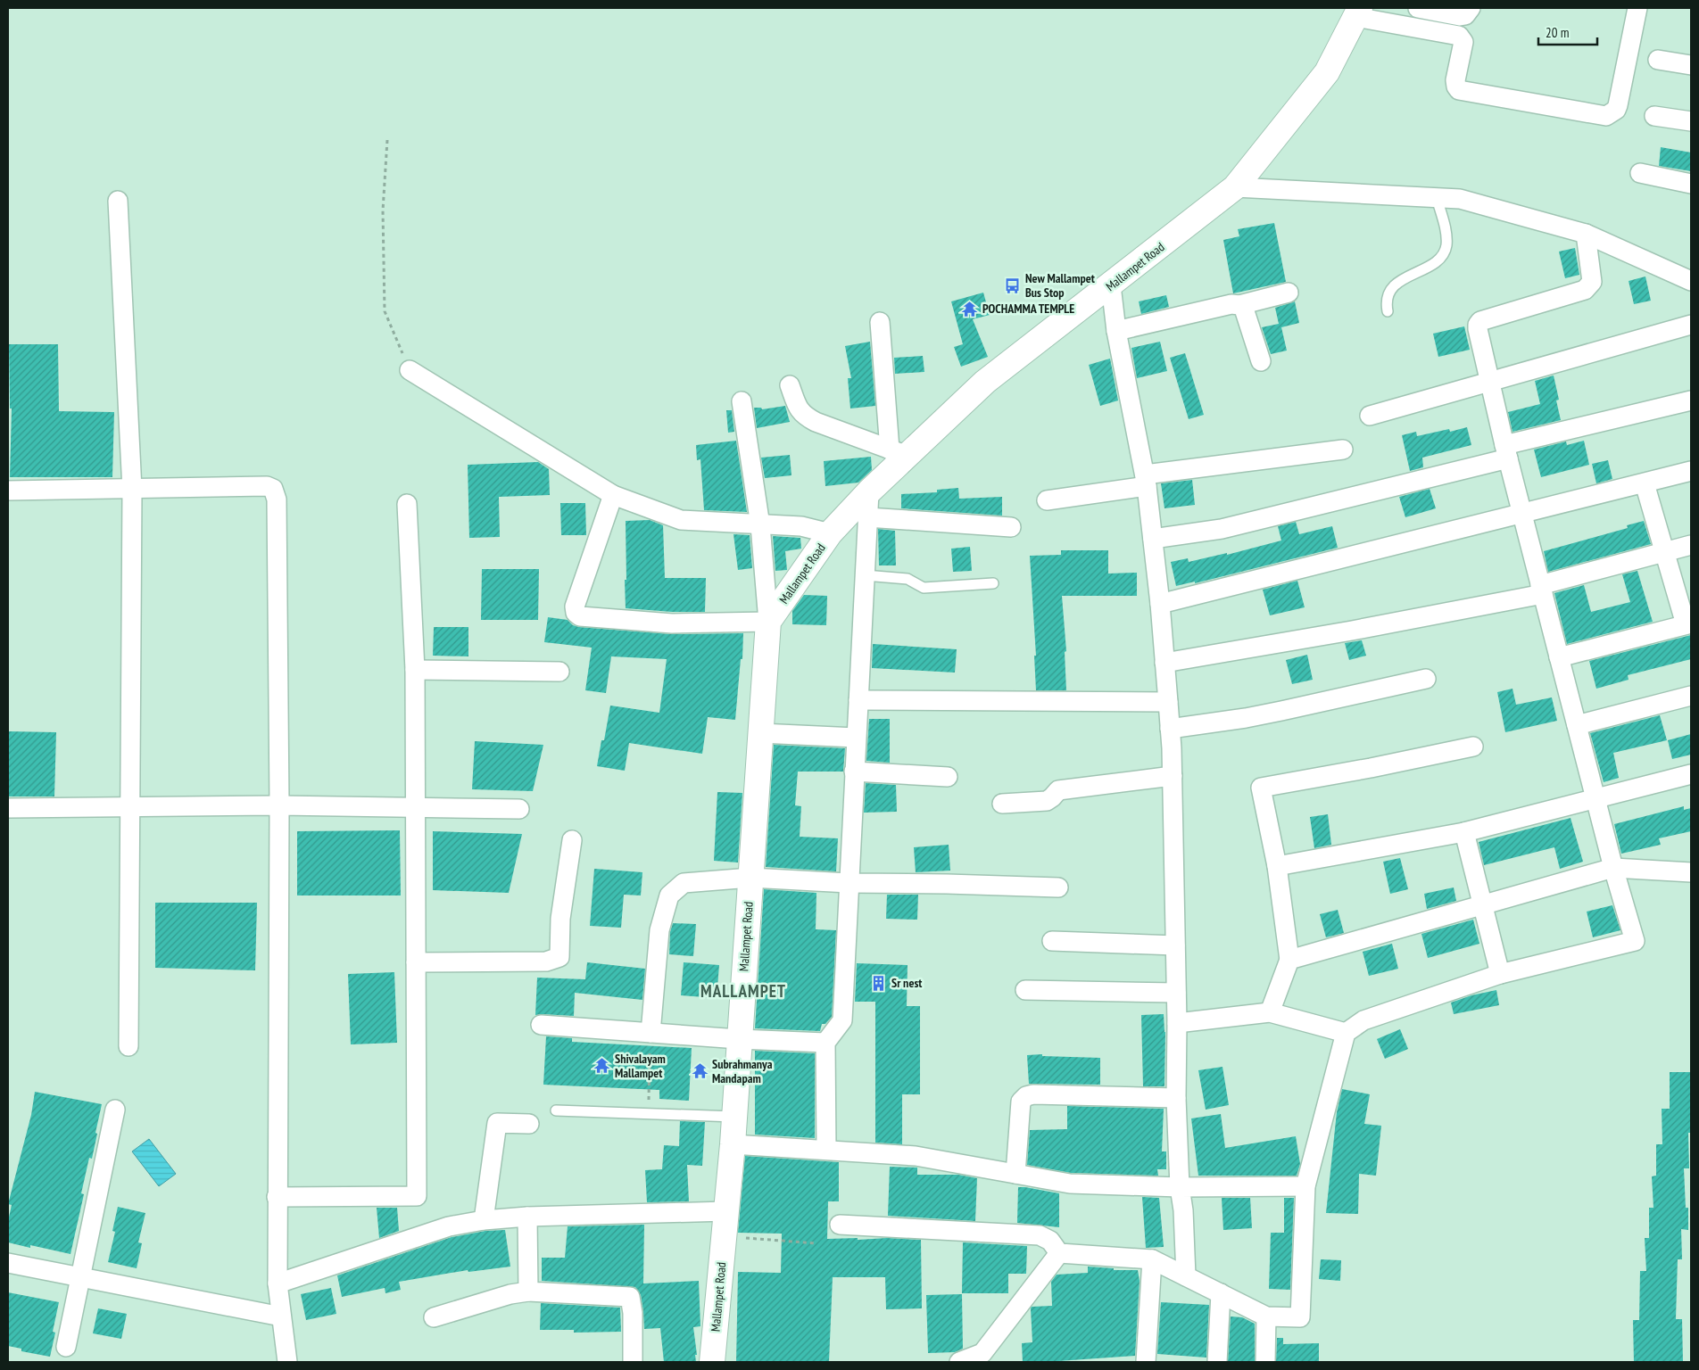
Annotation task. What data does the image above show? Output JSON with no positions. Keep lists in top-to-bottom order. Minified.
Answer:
{"streets":{"main road":["Mallampet Road"]},"districts":["MALLAMPET"],"places":{"bus stop":["New Mallampet Bus Stop"],"temple":["POCHAMMA TEMPLE","Shivalayam Mallampet","Subrahmanya Mandapam"],"building":["Sr nest"]},"scale_bar":"20 m"}
